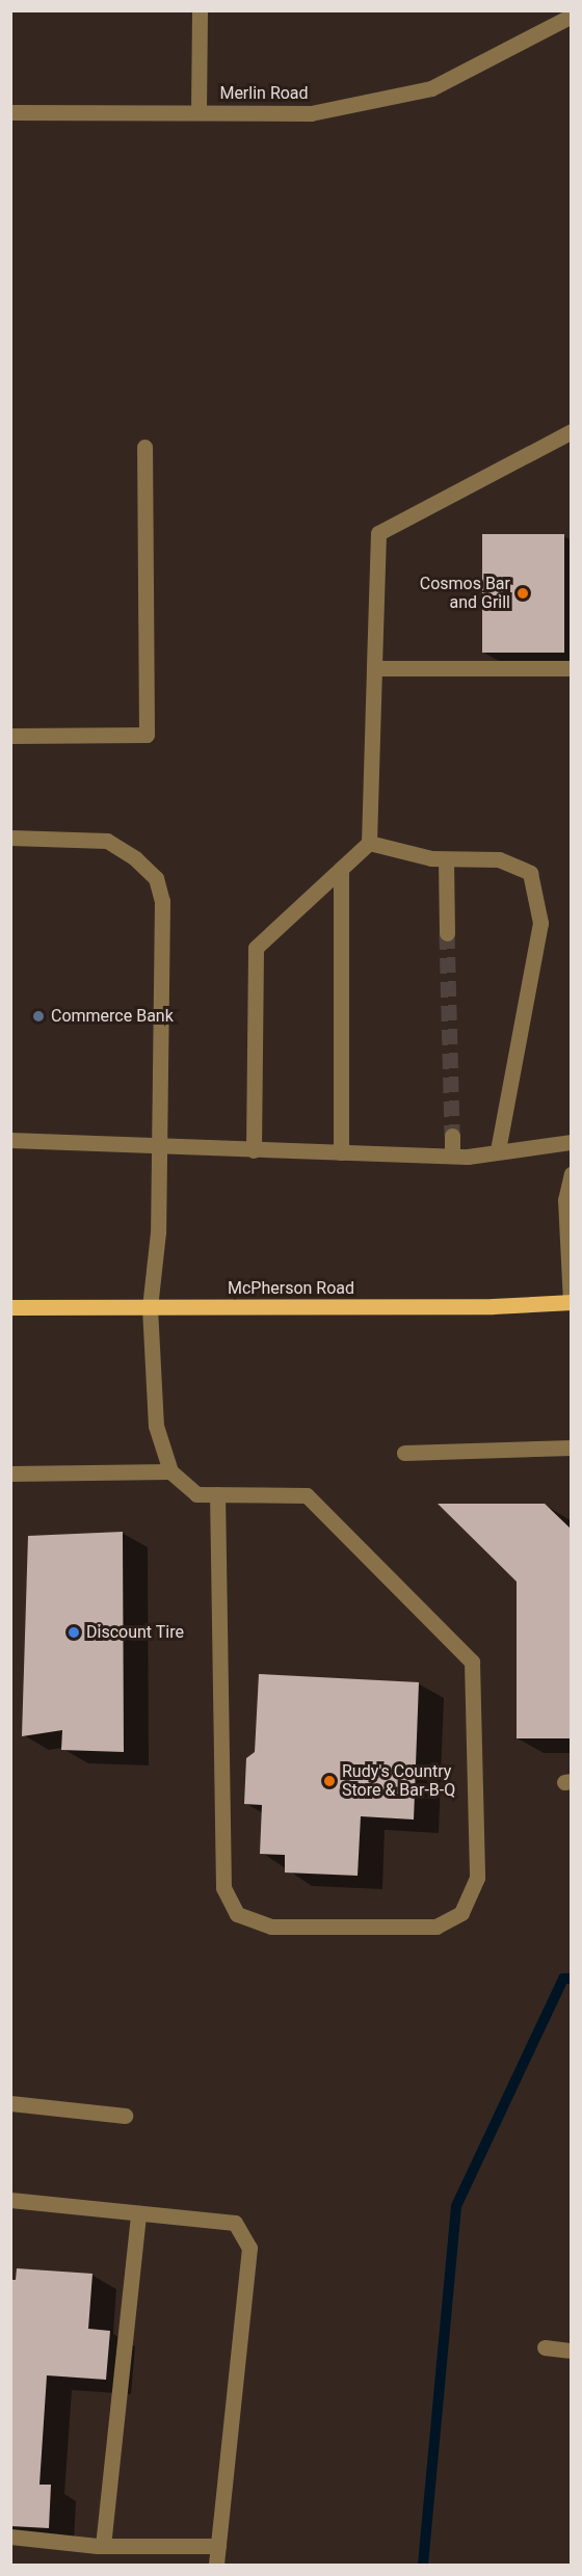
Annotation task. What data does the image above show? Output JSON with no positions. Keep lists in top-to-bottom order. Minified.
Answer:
{"streets":{"main road":["McPherson Road"],"street":["Merlin Road"]},"places":["Cosmos Bar and Grill","Commerce Bank","Discount Tire","Rudy's Country Store & Bar-B-Q"]}
